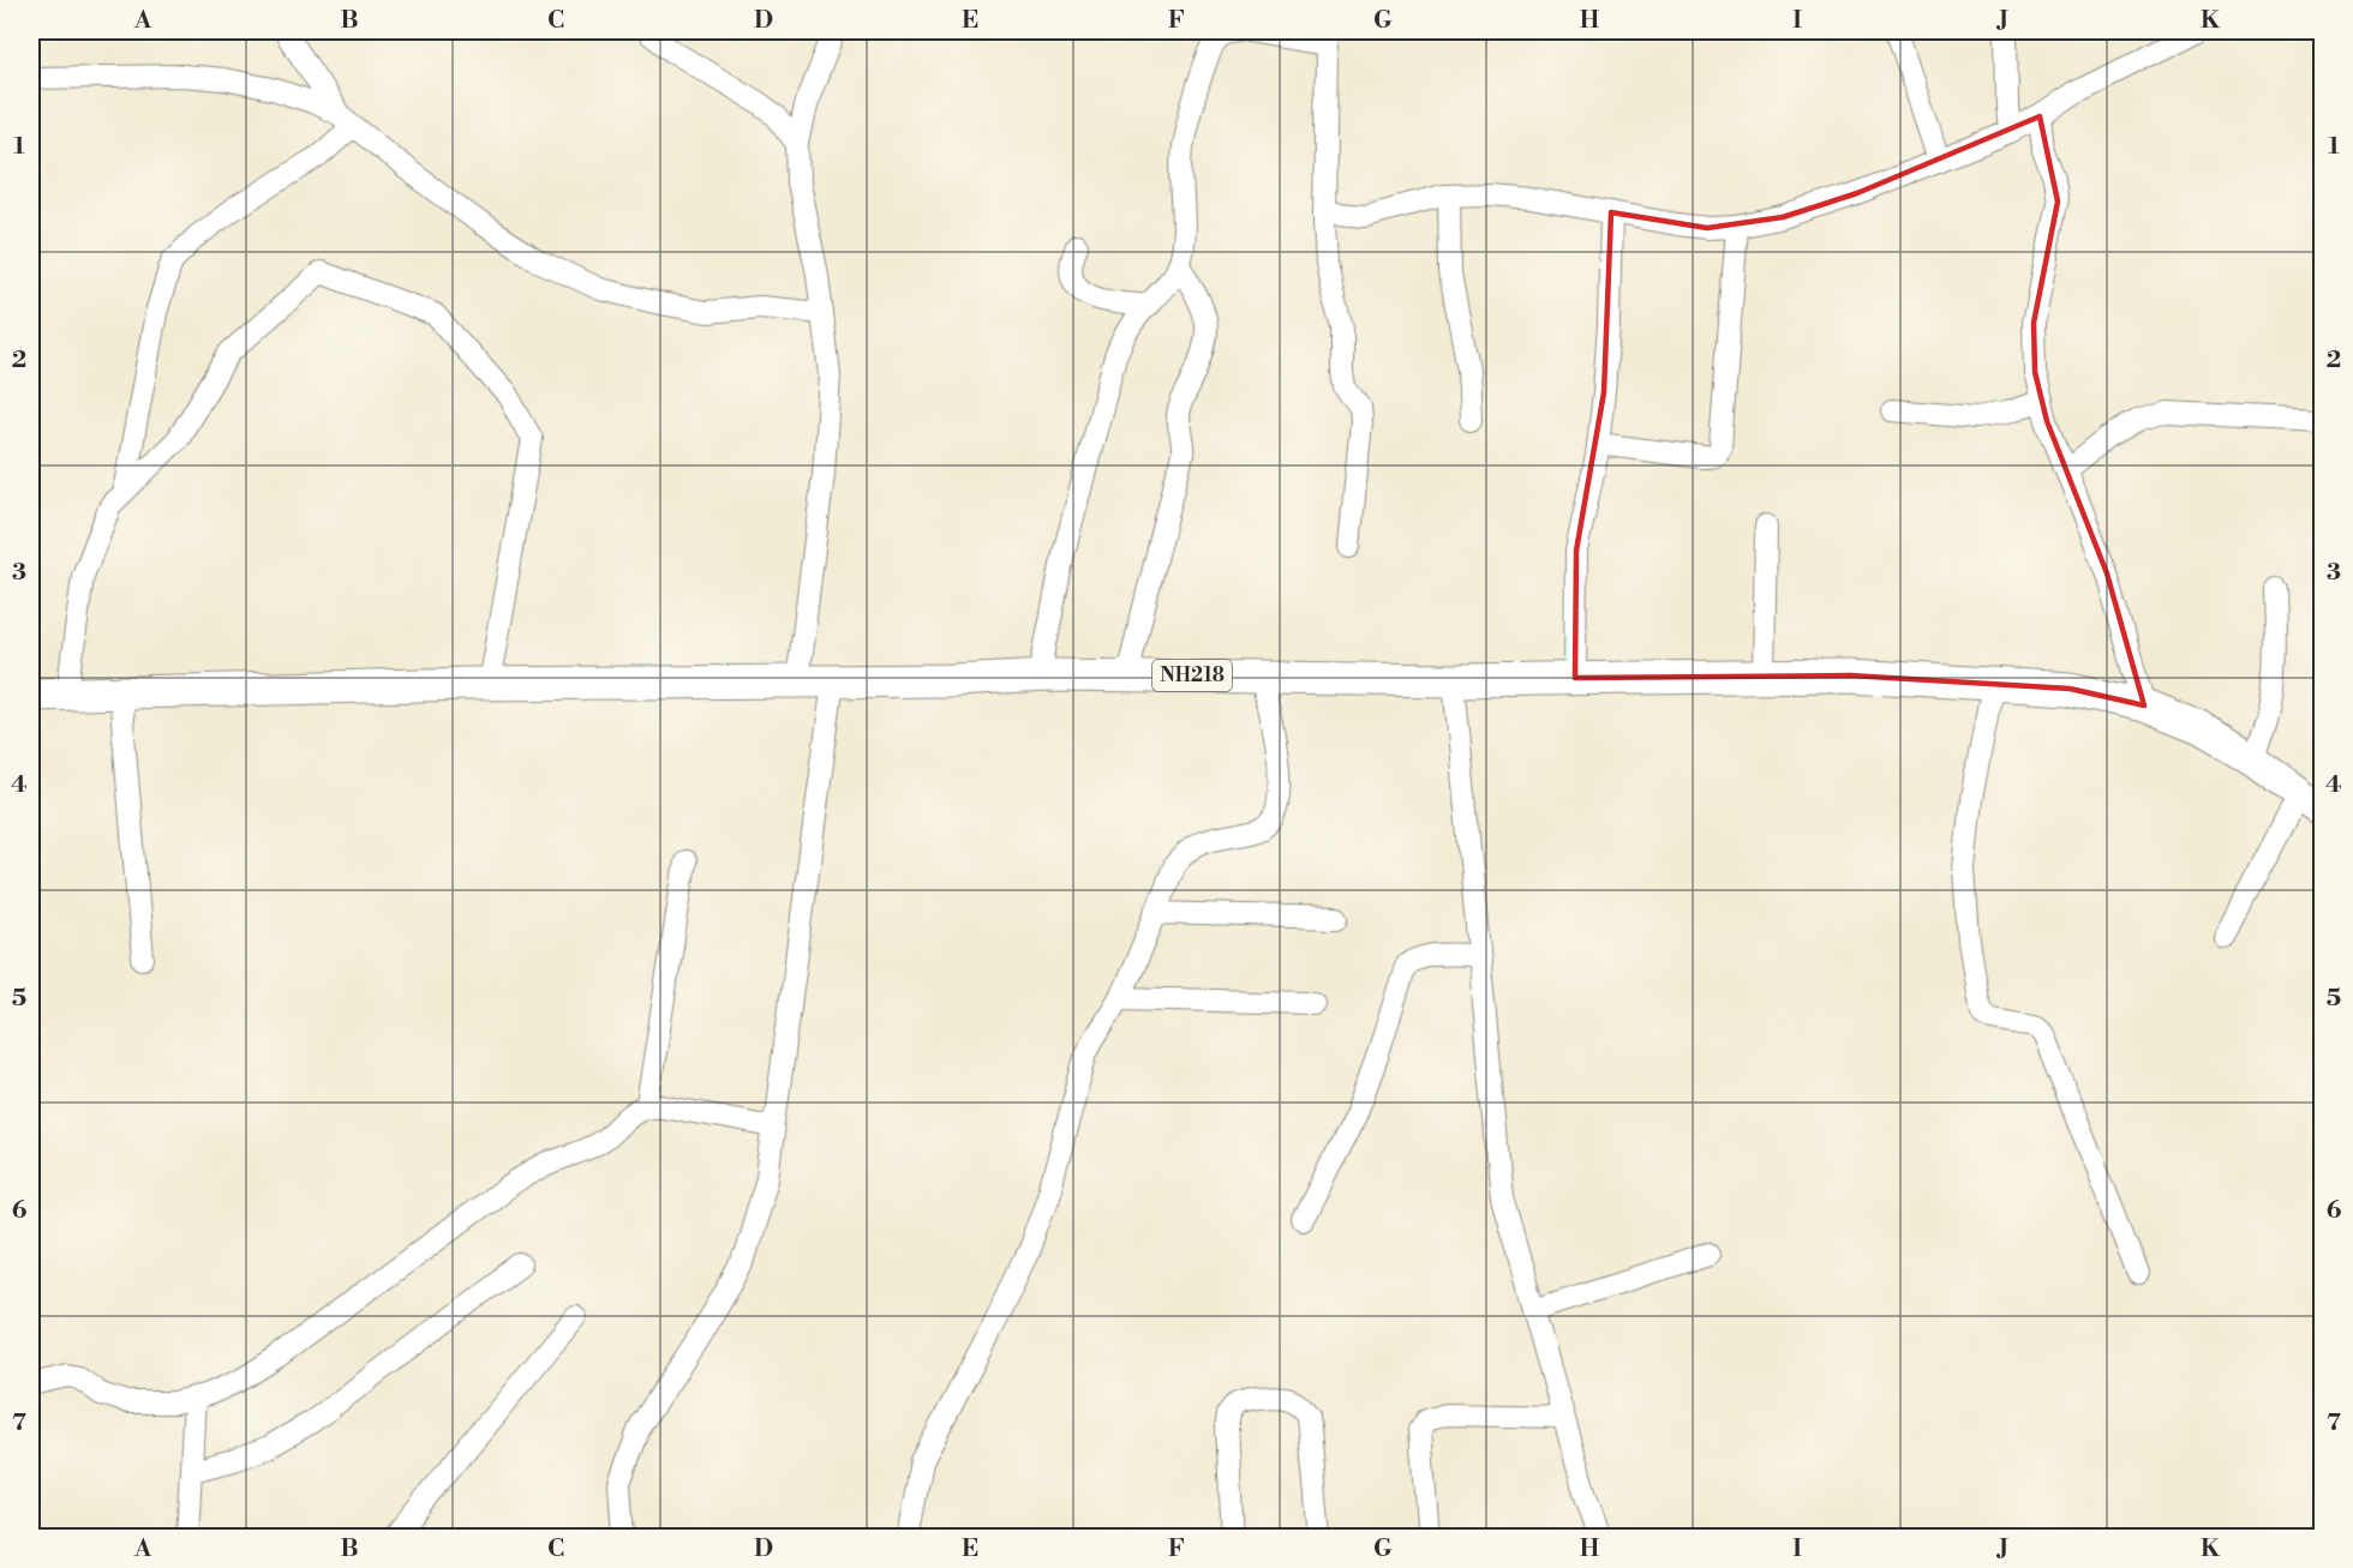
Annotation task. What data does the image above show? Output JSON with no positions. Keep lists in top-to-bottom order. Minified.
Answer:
{"streets":{"highway":["NH218"]},"grid":{"columns":["A","B","C","D","E","F","G","H","I","J","K"],"rows":["1","2","3","4","5","6","7"]}}
